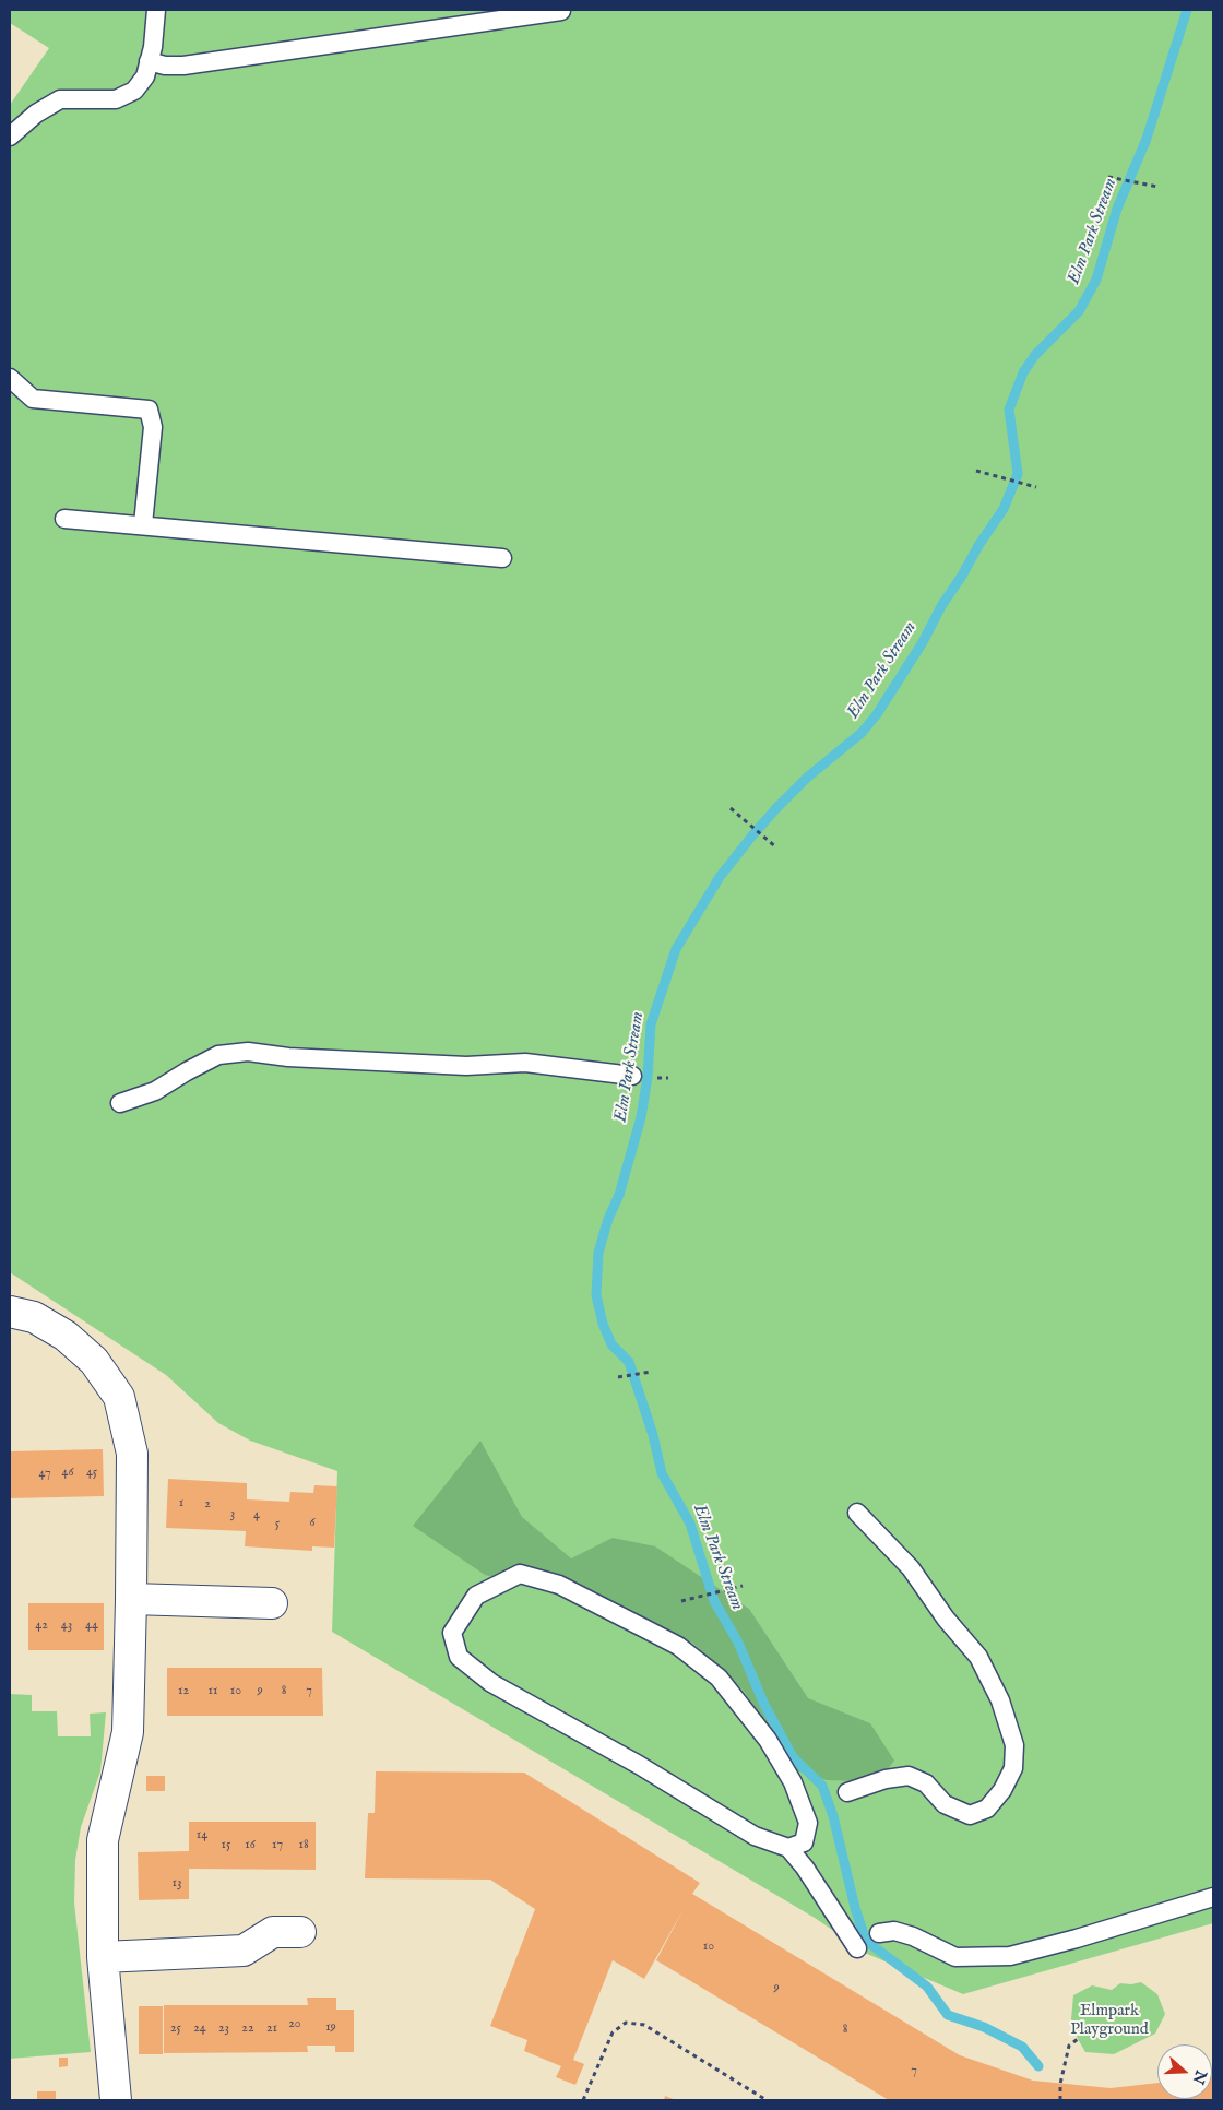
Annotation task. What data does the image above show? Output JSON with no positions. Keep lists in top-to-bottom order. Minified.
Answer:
{"water":["Elm Park Stream"],"parks":["Elmpark Playground"],"house_numbers":["46","45","47","1","2","3","4","6","5","42","43","44","12","11","10","9","8","7","14","15","16","17","18","13","10","9","20","19","25","24","23","22","21","8","7"],"north":"right"}
